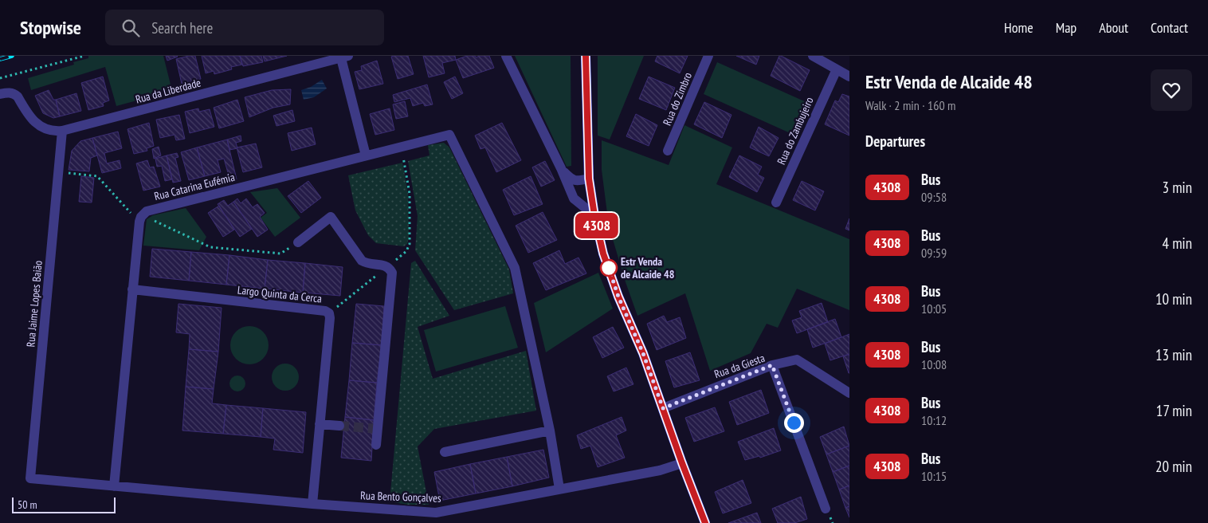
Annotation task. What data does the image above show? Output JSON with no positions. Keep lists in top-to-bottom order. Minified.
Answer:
{"streets":{"street":["Rua da Liberdade","Rua do Zimbro","Rua do Zambujeiro","Rua Catarina Eufémia","Largo Quinta da Cerca","Rua Jaime Lopes Baião","Rua da Giesta","Rua Bento Gonçalves"]},"crossings":[["Rua da Liberdade","Rua Jaime Lopes Baião"],["Largo Quinta da Cerca","Rua Bento Gonçalves"],["Rua Jaime Lopes Baião","Rua Bento Gonçalves"]],"places":["Estr Venda de Alcaide 48"],"lines":["bus line 4308"],"scale_bar":"50 m","page":{"header":"Stopwise","search":"Search here","nav":["Home","Map","About","Contact"],"on_map":"4308","heading":[["Estr Venda de Alcaide 48","Walk · 2 min · 160 m"],"Departures"],"list":[{"mark":"4308","name":"Bus","note":"09:58","value":"3 min"},{"mark":"4308","name":"Bus","note":"09:59","value":"4 min"},{"mark":"4308","name":"Bus","note":"10:05","value":"10 min"},{"mark":"4308","name":"Bus","note":"10:08","value":"13 min"},{"mark":"4308","name":"Bus","note":"10:12","value":"17 min"},{"mark":"4308","name":"Bus","note":"10:15","value":"20 min"}],"scale":"50 m"}}
